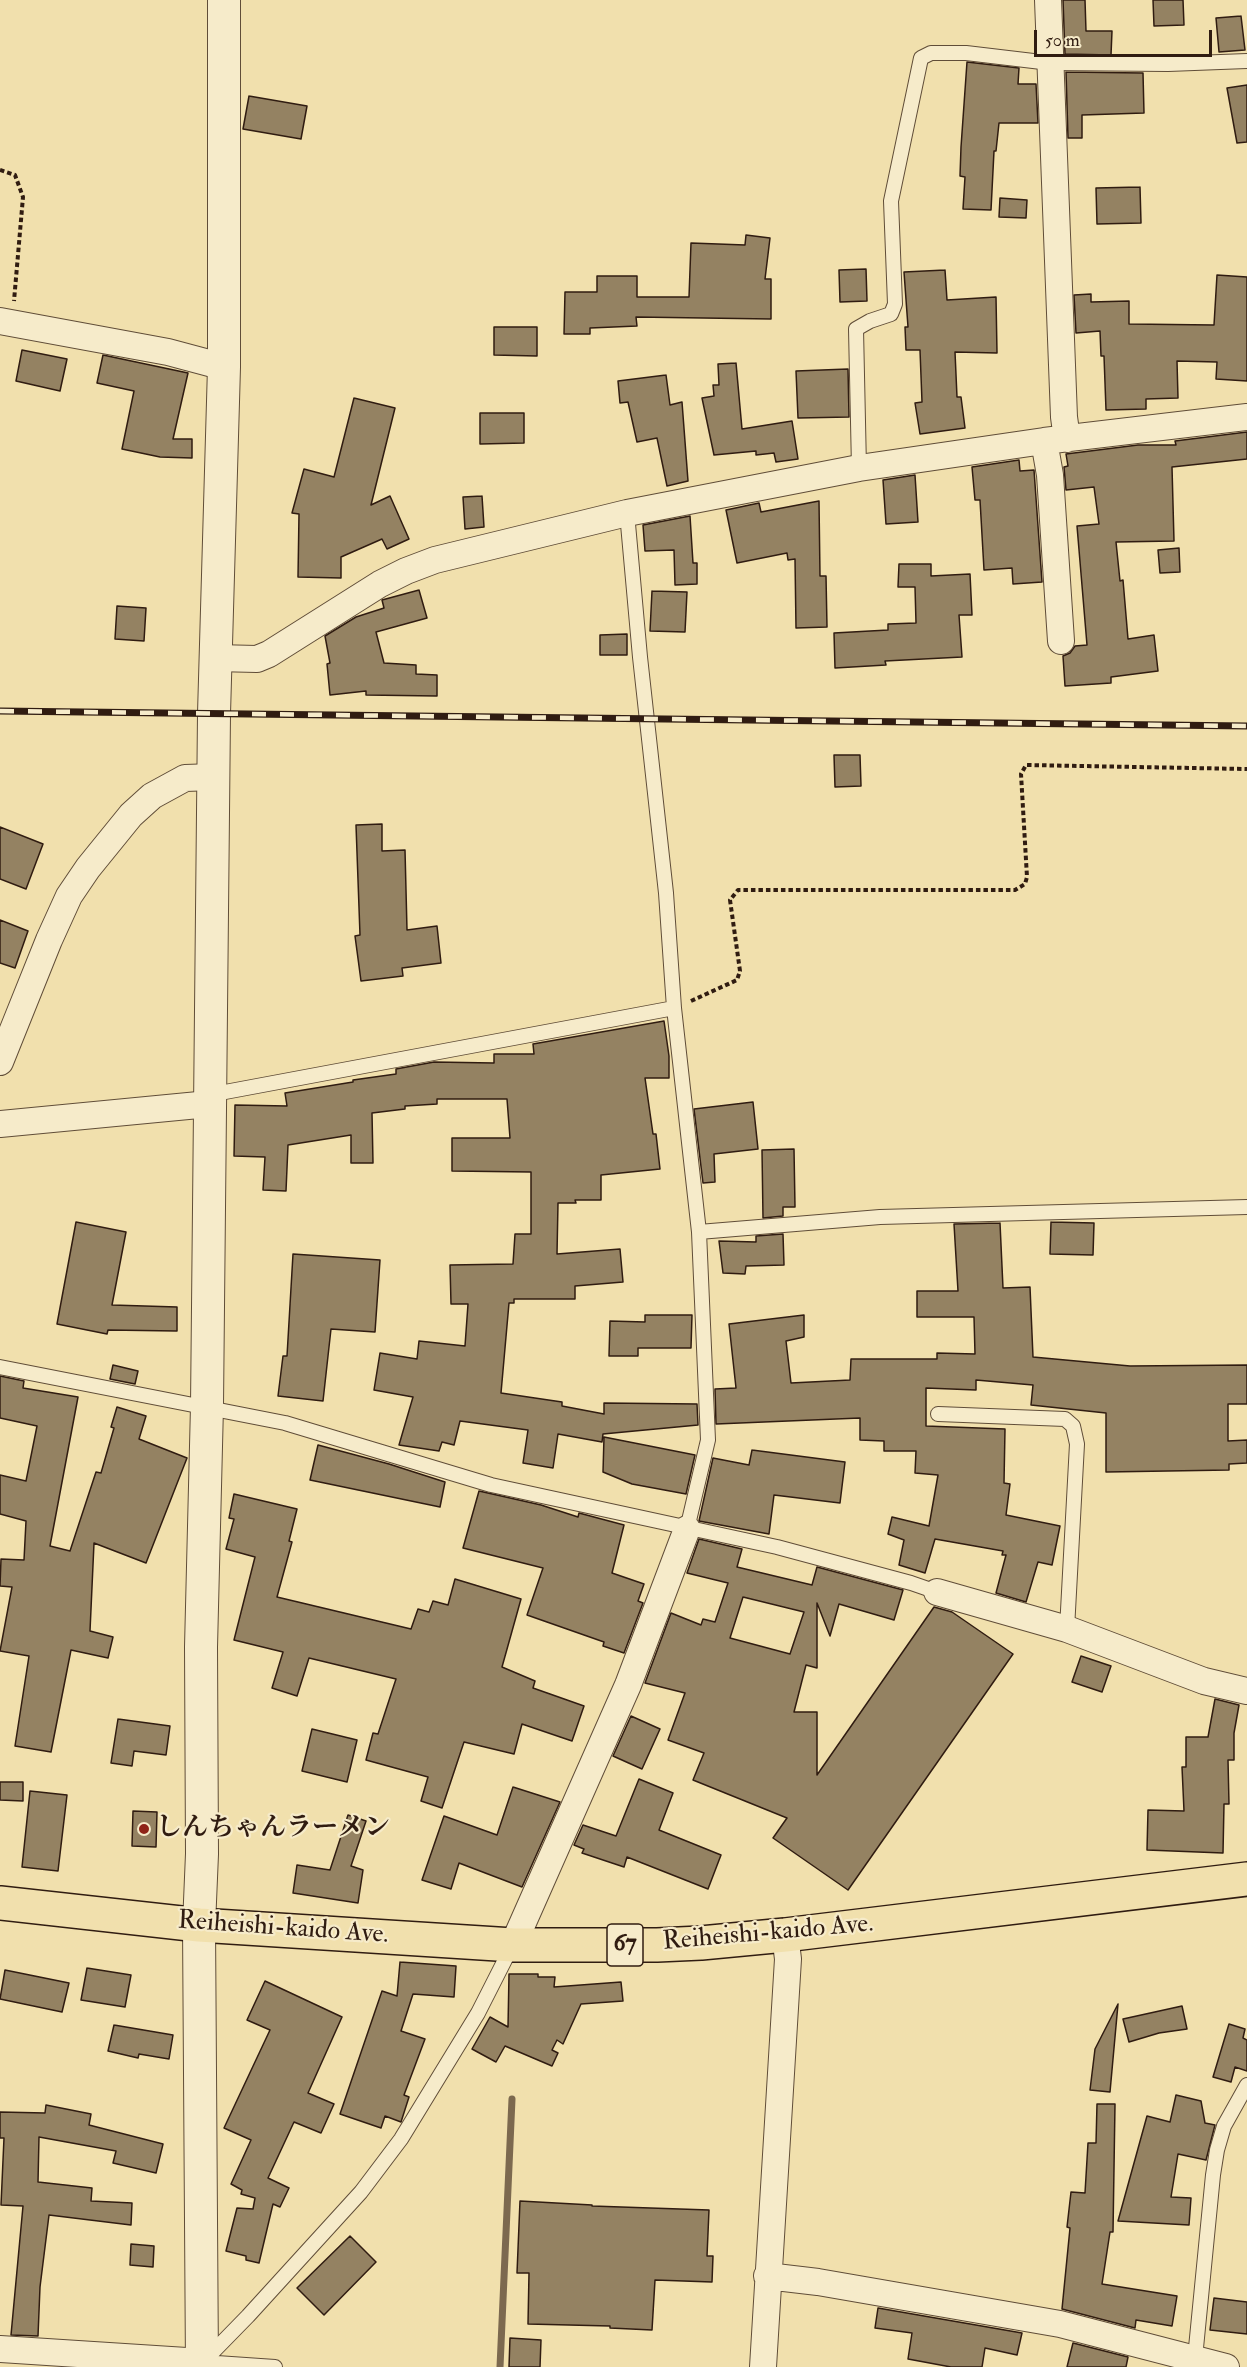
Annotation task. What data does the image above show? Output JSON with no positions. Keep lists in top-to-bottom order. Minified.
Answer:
{"streets":{"main road":["Reiheishi-kaido Ave.","67"]},"places":["しんちゃんラーメン"],"scale_bar":"50 m"}
